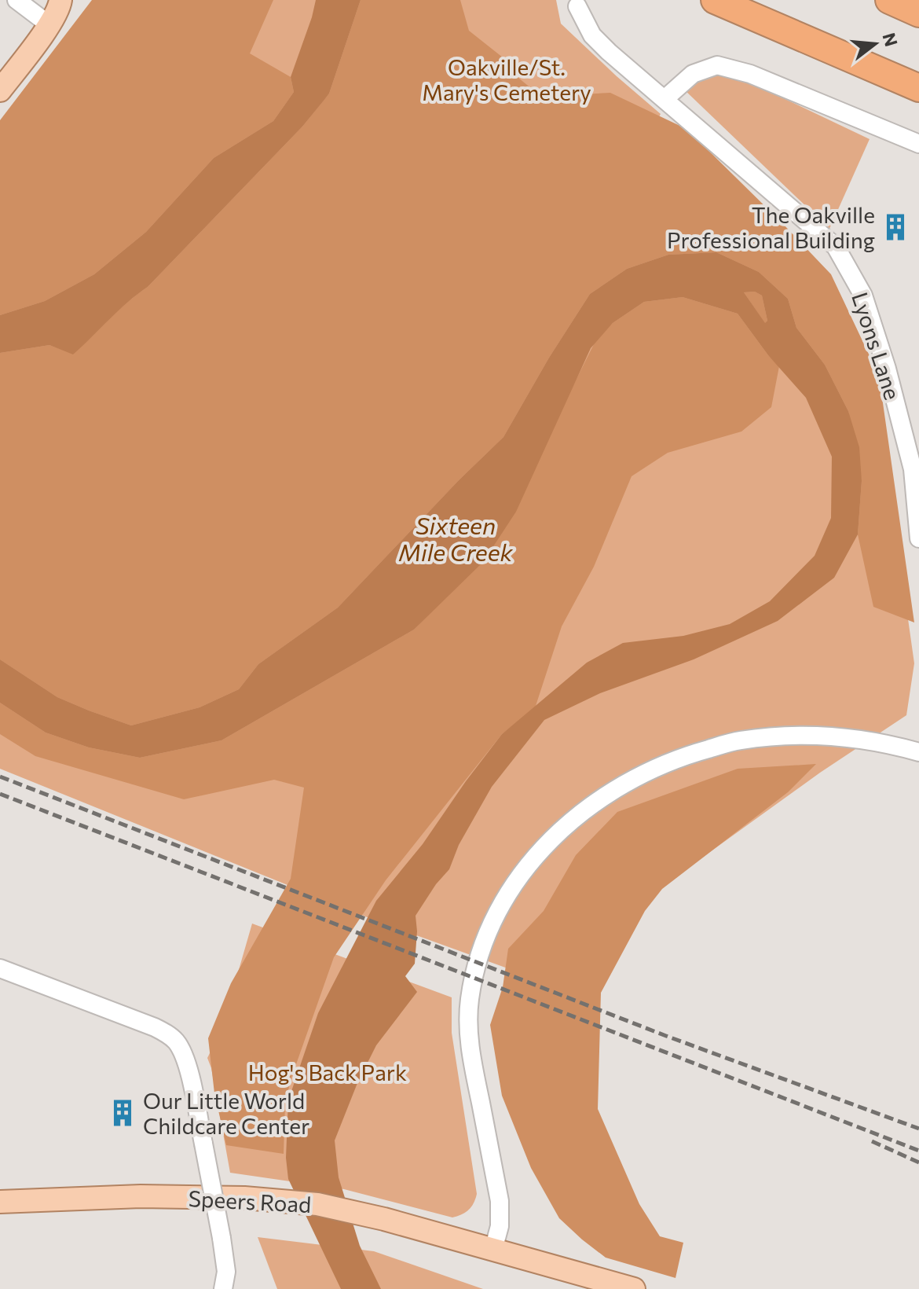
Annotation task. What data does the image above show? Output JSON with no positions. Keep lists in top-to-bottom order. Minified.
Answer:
{"streets":{"main road":["Speers Road"],"street":["Lyons Lane"]},"water":["Sixteen Mile Creek"],"parks":["Oakville/St. Mary's Cemetery","Hog's Back Park"],"places":{"building":["The Oakville Professional Building","Our Little World Childcare Center"]},"north":"right"}
